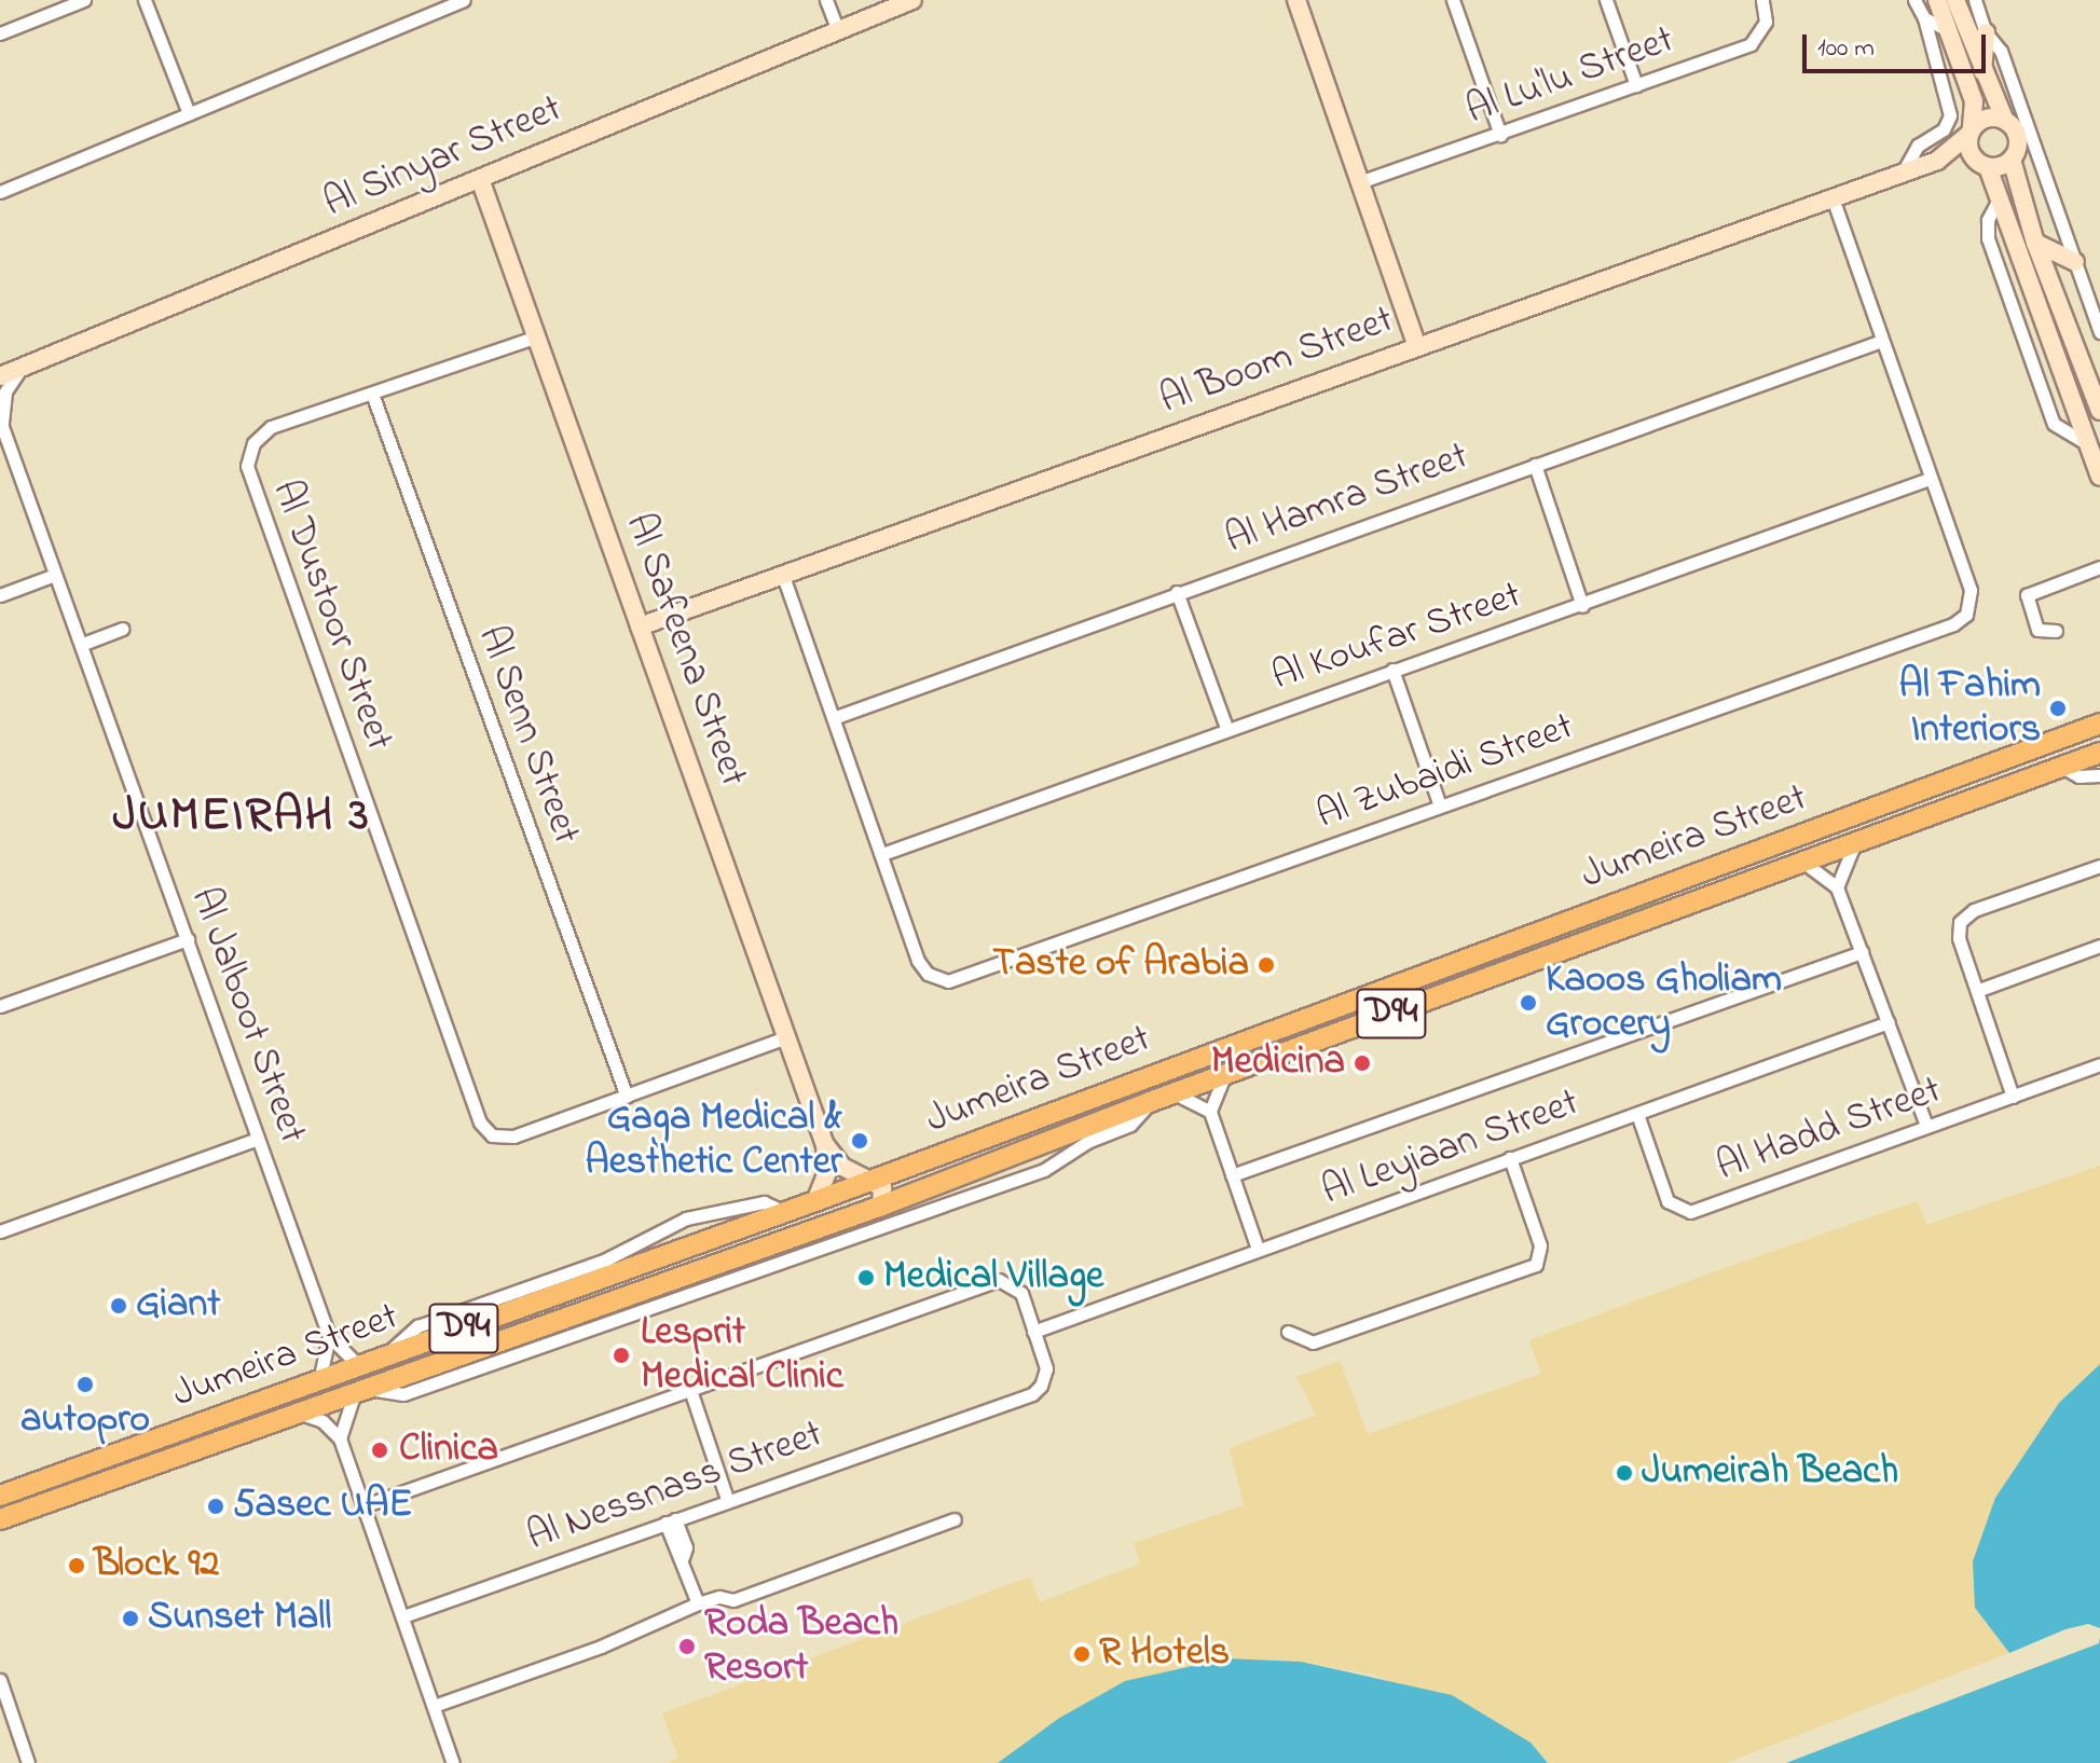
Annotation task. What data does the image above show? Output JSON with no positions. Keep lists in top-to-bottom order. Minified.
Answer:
{"streets":{"main road":["Jumeira Street","D94"],"street":["Al Lu'lu Street","Al Sinyar Street","Al Boom Street","Al Hamra Street","Al Dustoor Street","Al Koufar Street","Al Safeena Street","Al Senn Street","Al Zubaidi Street","Al Jalboot Street","Al Hadd Street","Al Leyiaan Street","Al Nessnass Street"]},"crossings":[["Al Sinyar Street","Al Safeena Street"],["Al Sinyar Street","Al Jalboot Street"],["Al Boom Street","Al Safeena Street"],["Al Boom Street","Al Zubaidi Street"],["Al Hamra Street","Al Zubaidi Street"],["Al Dustoor Street","Al Safeena Street"],["Al Dustoor Street","Al Senn Street"],["Al Koufar Street","Al Zubaidi Street"],["Al Safeena Street","Jumeira Street"],["Jumeira Street","Al Jalboot Street"],["Al Hadd Street","Al Leyiaan Street"],["Al Leyiaan Street","Al Nessnass Street"]],"districts":["JUMEIRAH 3"],"places":["Al Fahim Interiors","Taste of Arabia","Kaoos Gholiam Grocery","Medicina","Gaga Medical & Aesthetic Center","Medical Village","Giant","Lesprit Medical Clinic","autopro","Clinica","Jumeirah Beach","5asec UAE","Block 92","Sunset Mall","Roda Beach Resort","R Hotels"],"scale_bar":"100 m"}
